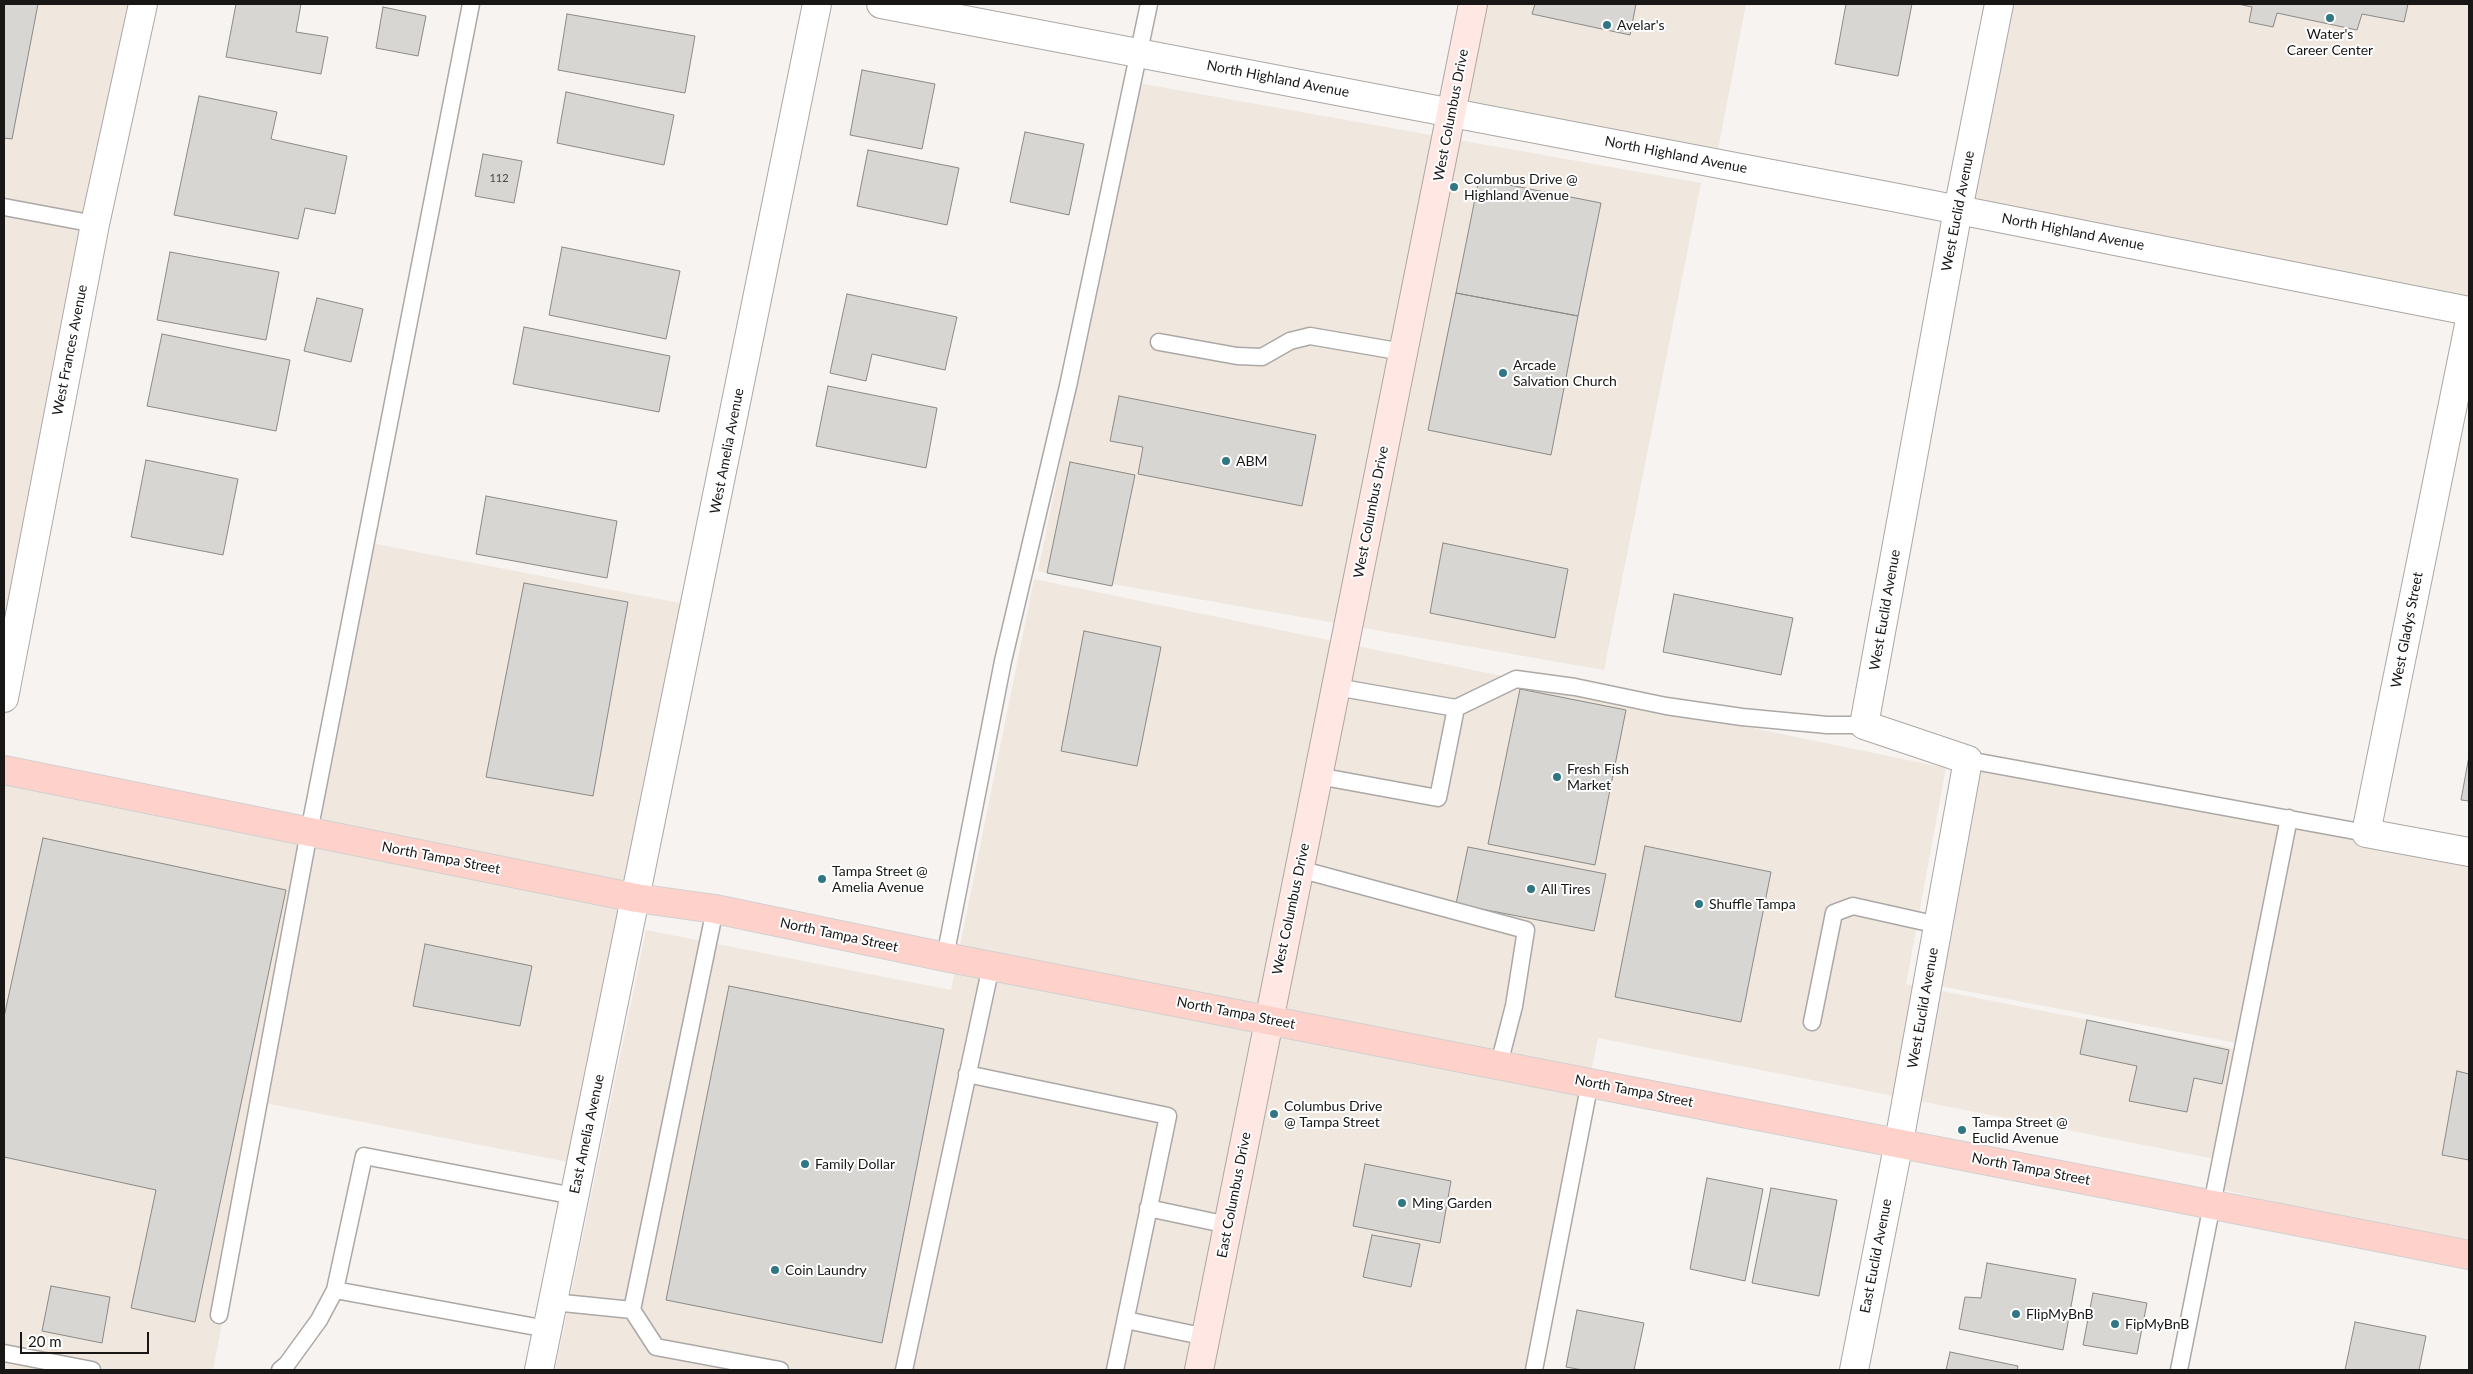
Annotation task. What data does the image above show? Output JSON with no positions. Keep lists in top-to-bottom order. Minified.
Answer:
{"streets":{"main road":["West Columbus Drive","North Tampa Street","East Columbus Drive"],"street":["North Highland Avenue","West Euclid Avenue","West Frances Avenue","West Amelia Avenue","West Gladys Street","East Amelia Avenue","East Euclid Avenue"]},"crossings":[["North Highland Avenue","West Columbus Drive"],["North Highland Avenue","West Euclid Avenue"],["West Columbus Drive","North Tampa Street"],["West Columbus Drive","East Columbus Drive"],["West Euclid Avenue","North Tampa Street"],["West Euclid Avenue","East Euclid Avenue"],["West Amelia Avenue","North Tampa Street"],["West Amelia Avenue","East Amelia Avenue"],["North Tampa Street","East Amelia Avenue"],["North Tampa Street","East Columbus Drive"],["North Tampa Street","East Euclid Avenue"]],"places":["Water's Career Center","Avelar's","Columbus Drive @ Highland Avenue","Arcade Salvation Church","ABM","Fresh Fish Market","Tampa Street @ Amelia Avenue","All Tires","Shuffle Tampa","Columbus Drive @ Tampa Street","Tampa Street @ Euclid Avenue","Family Dollar","Ming Garden","Coin Laundry","FlipMyBnB","FipMyBnB"],"house_numbers":["112"],"scale_bar":"20 m"}
